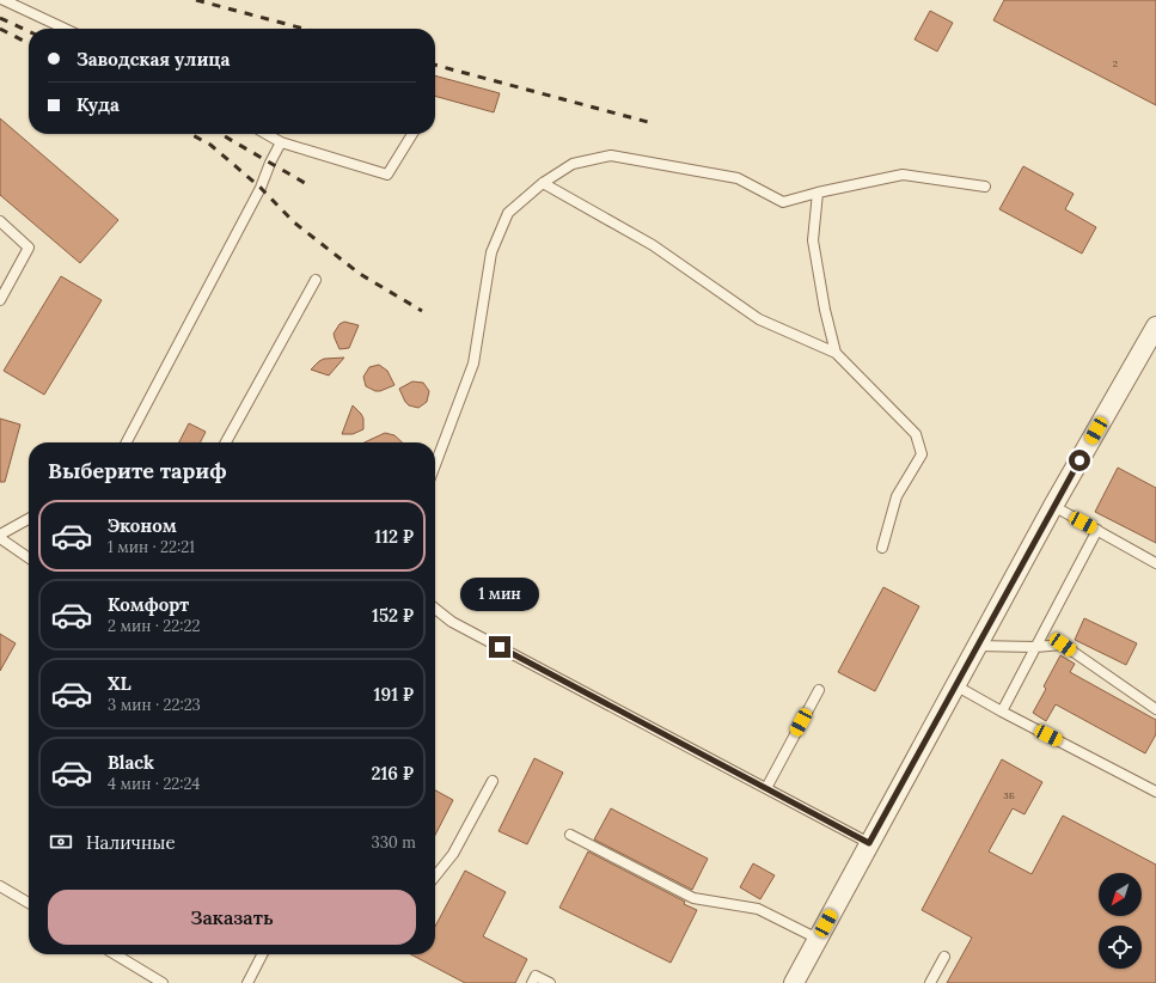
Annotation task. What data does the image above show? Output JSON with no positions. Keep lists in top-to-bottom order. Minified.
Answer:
{"house_numbers":["2","3Б"],"north":"bottom left","page":{"banner":["Заводская улица","Куда"],"heading":"Выберите тариф","list":[{"name":"Эконом","note":"1 мин · 22:21","value":"112 ₽"},{"name":"Комфорт","note":"2 мин · 22:22","value":"152 ₽"},{"name":"XL","note":"3 мин · 22:23","value":"191 ₽"},{"name":"Black","note":"4 мин · 22:24","value":"216 ₽"}],"bubble":"1 мин","pay":["Наличные","330 m"],"buttons":"Заказать"}}
